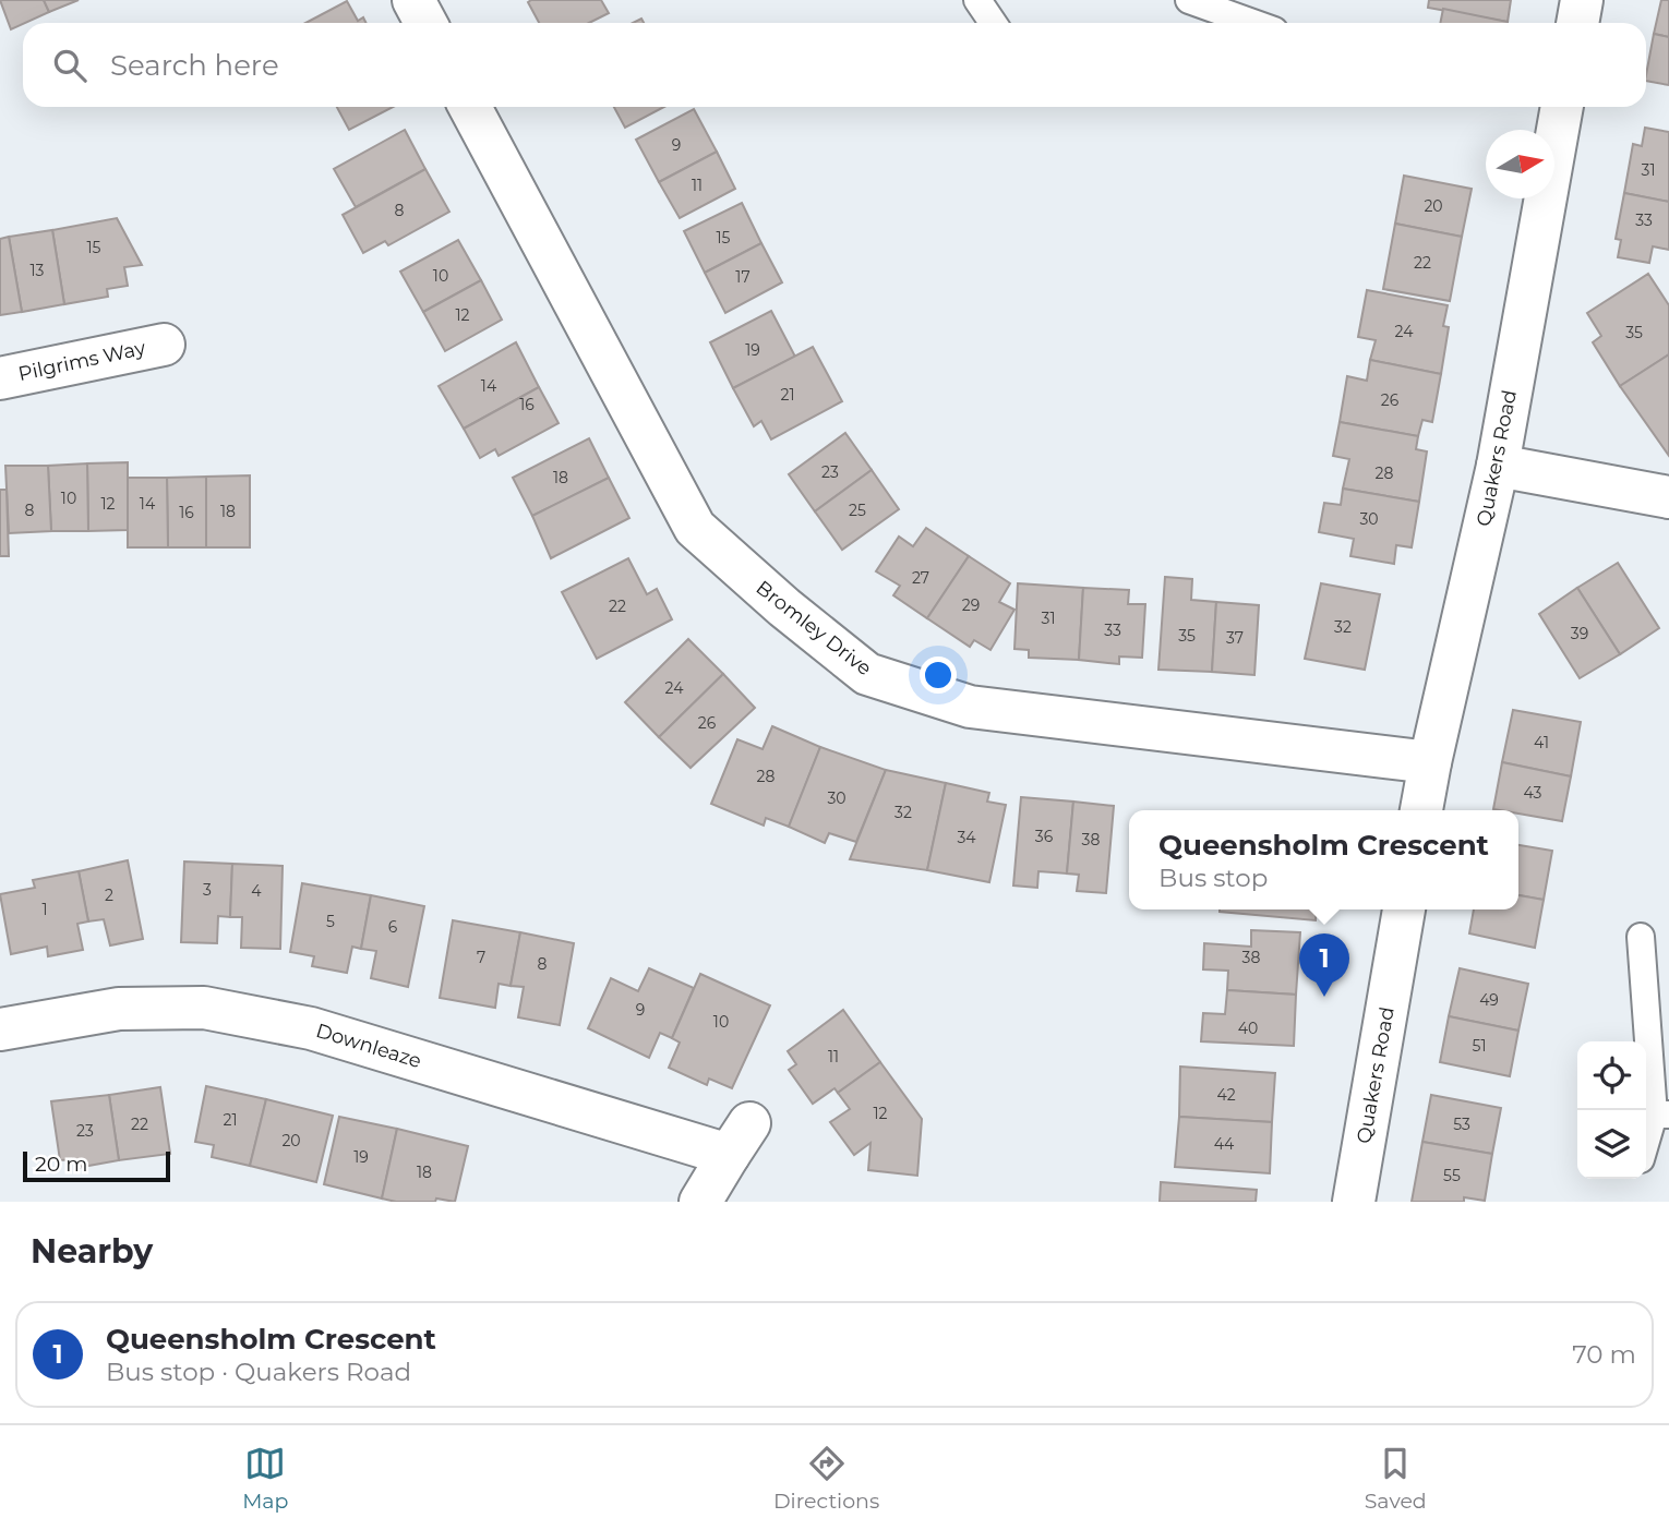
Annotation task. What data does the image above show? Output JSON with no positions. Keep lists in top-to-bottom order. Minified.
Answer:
{"streets":{"street":["Pilgrims Way","Quakers Road","Bromley Drive","Downleaze"]},"crossings":[["Quakers Road","Bromley Drive"]],"house_numbers":["9","31","11","20","8","33","15","15","22","13","10","17","12","24","35","19","14","21","26","16","23","28","18","10","12","14","8","25","18","16","30","27","29","22","31","32","33","39","35","37","24","26","41","28","43","30","32","36","34","38","3","4","2","1","5","6","7","38","8","49","9","10","40","51","11","42","12","21","22","53","23","20","44","19","18","55"],"scale_bar":"20 m","north":"right","page":{"search":"Search here","popup":["Queensholm Crescent","Bus stop"],"pins":"1","scale":"20 m","heading":"Nearby","list":[{"mark":"1","name":"Queensholm Crescent","note":"Bus stop · Quakers Road","value":"70 m"}],"nav":["Map","Directions","Saved"]}}
